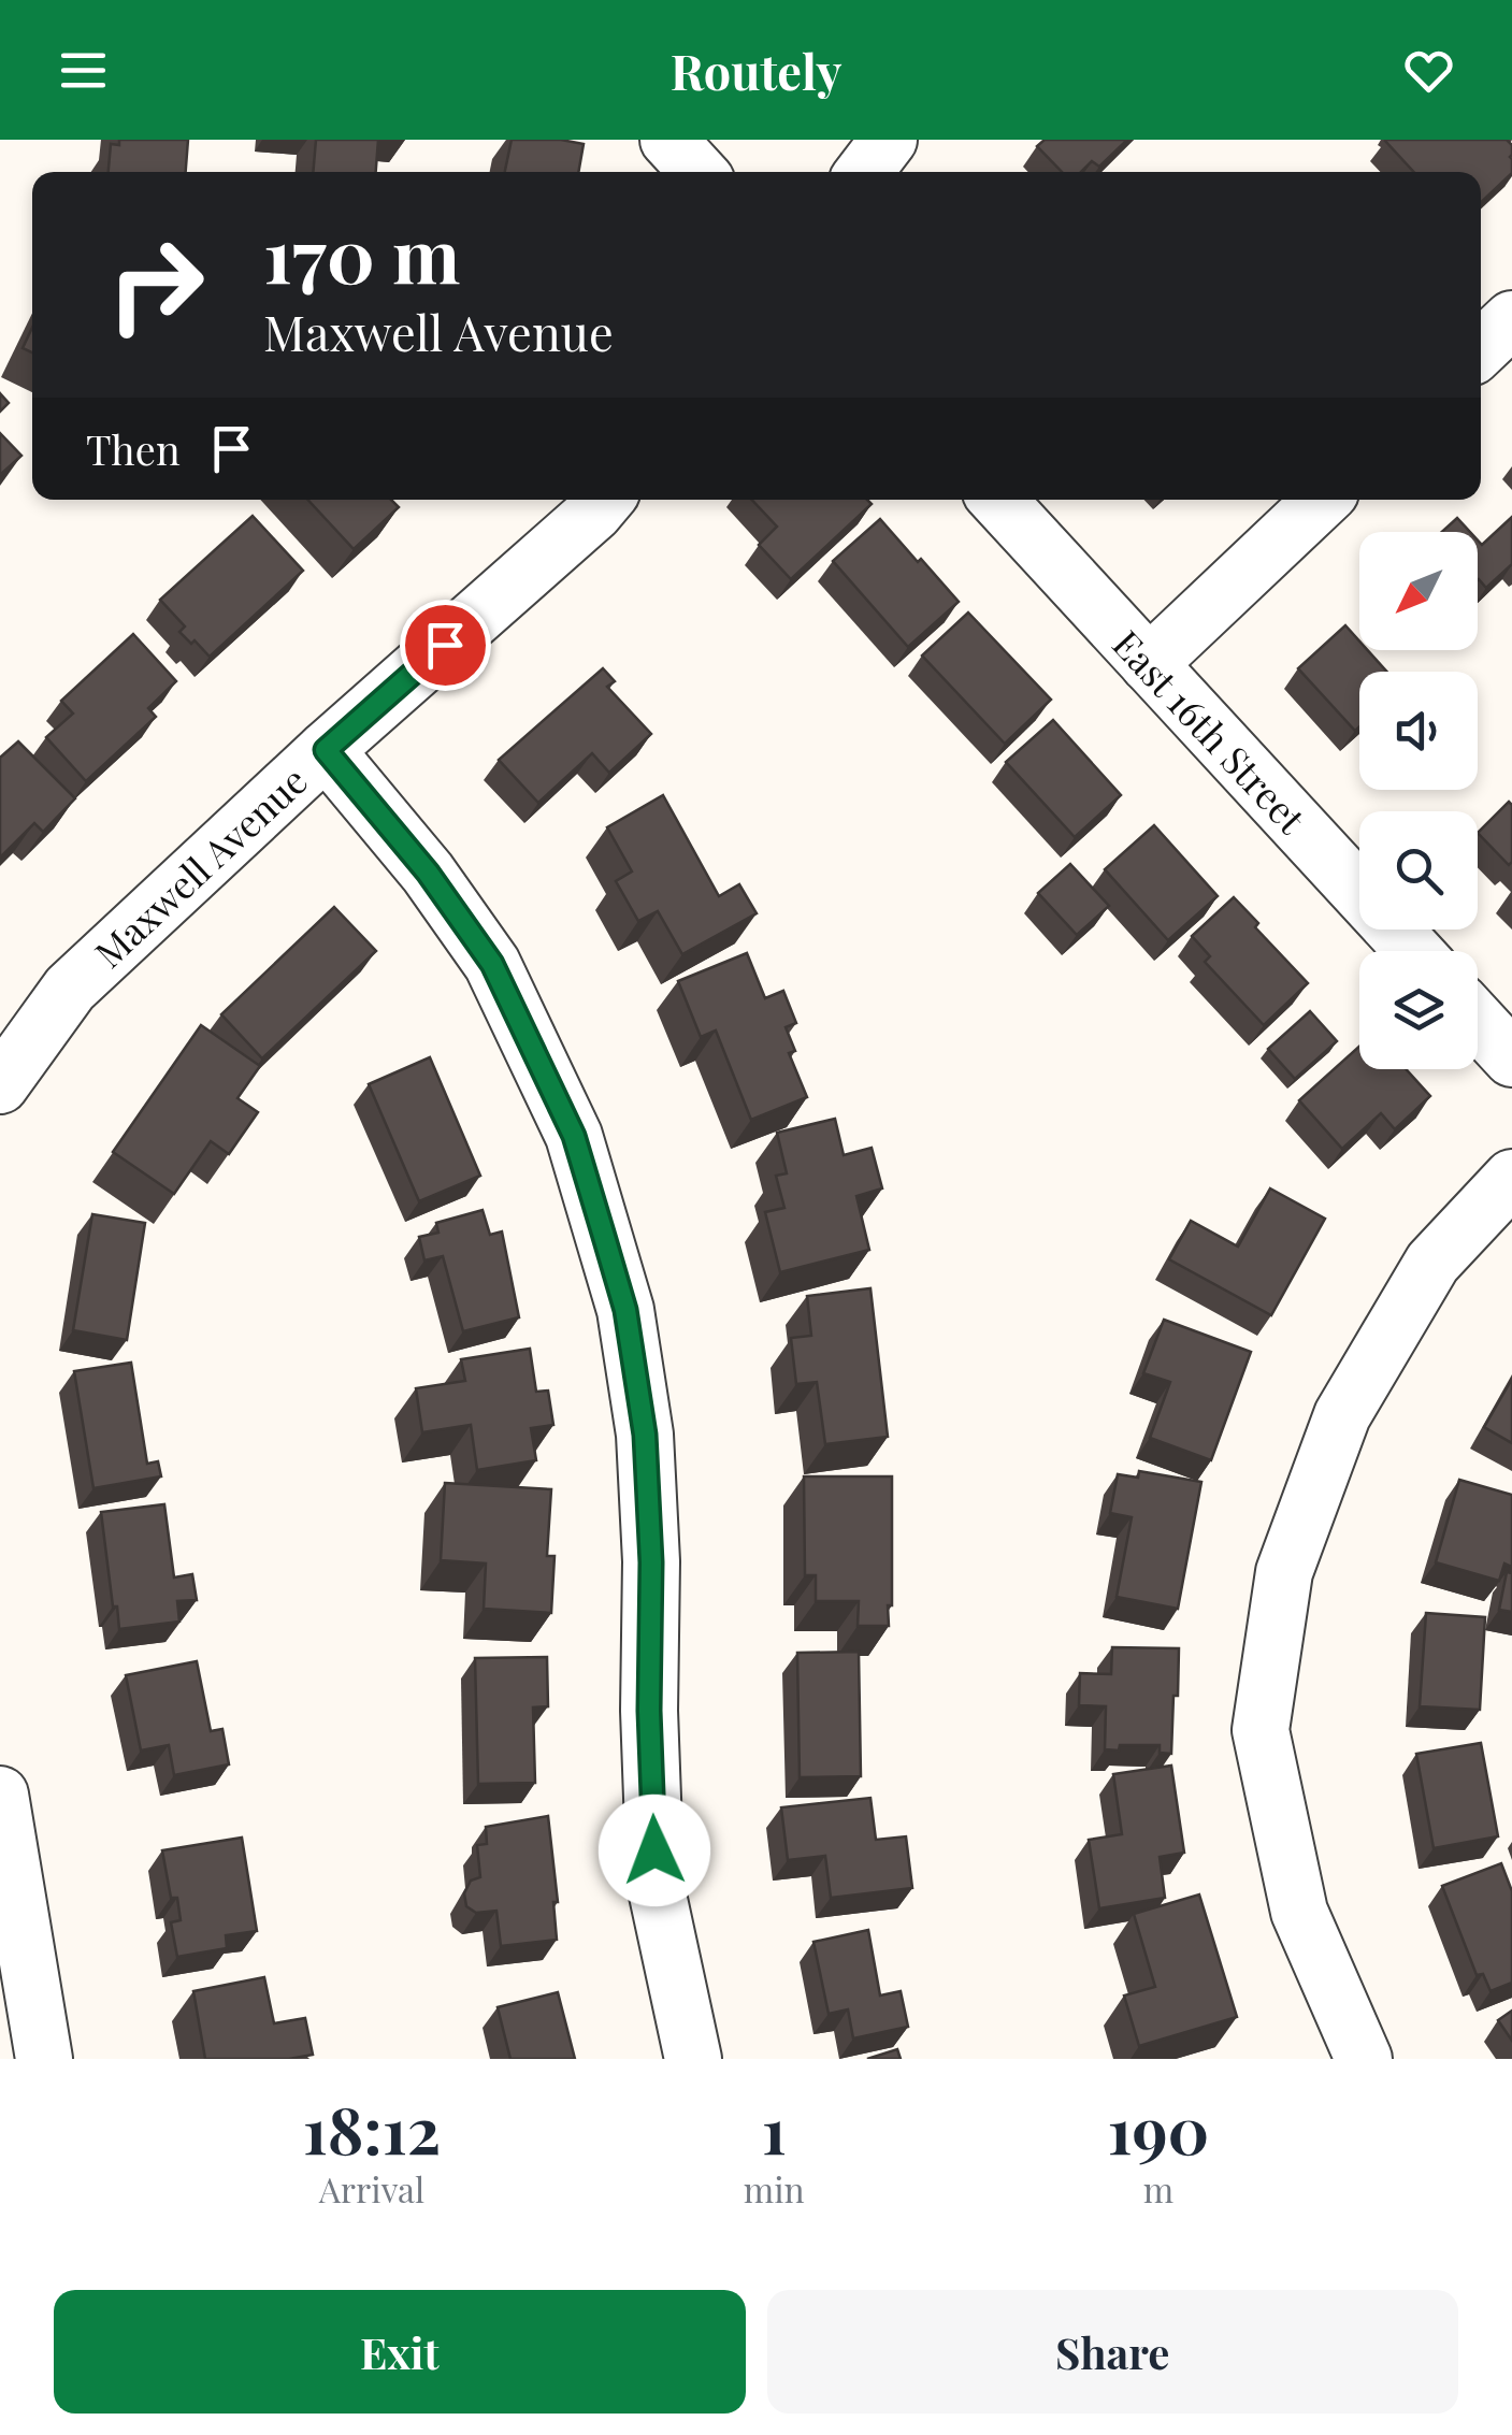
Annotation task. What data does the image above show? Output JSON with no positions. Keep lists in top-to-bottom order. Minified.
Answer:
{"streets":{"street":["East 16th Street","Maxwell Avenue"]},"north":"bottom left","page":{"header":"Routely","turn":["170 m","Maxwell Avenue"],"then":"Then","eta":["18:12","Arrival","1","min","190","m"],"buttons":["Exit","Share"]}}
